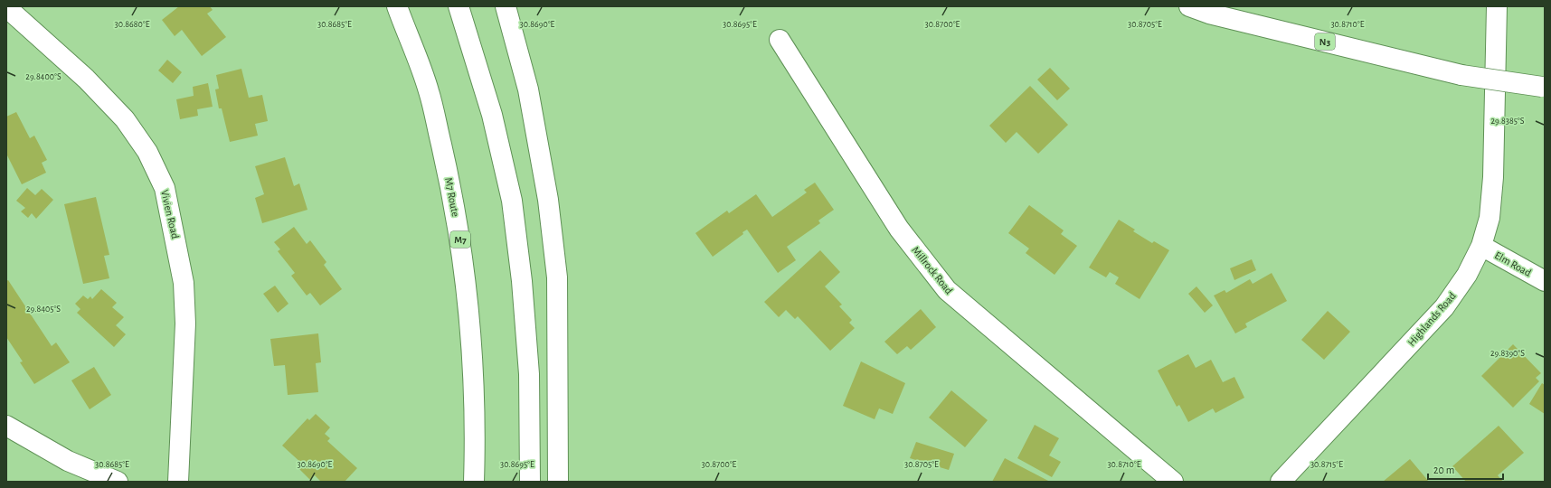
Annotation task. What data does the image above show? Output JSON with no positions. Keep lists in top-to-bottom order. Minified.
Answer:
{"streets":{"main road":["N3","M7 Route","Vivien Road","M7","Elm Road","Millrock Road","Highlands Road"]},"crossings":[["Elm Road","Highlands Road"]],"scale_bar":"20 m","coordinates":["30.8680°E","30.8685°E","30.8690°E","30.8695°E","30.8700°E","30.8705°E","30.8710°E","29.8400°S","29.8385°S","29.8405°S","29.8390°S","30.8715°E"]}
